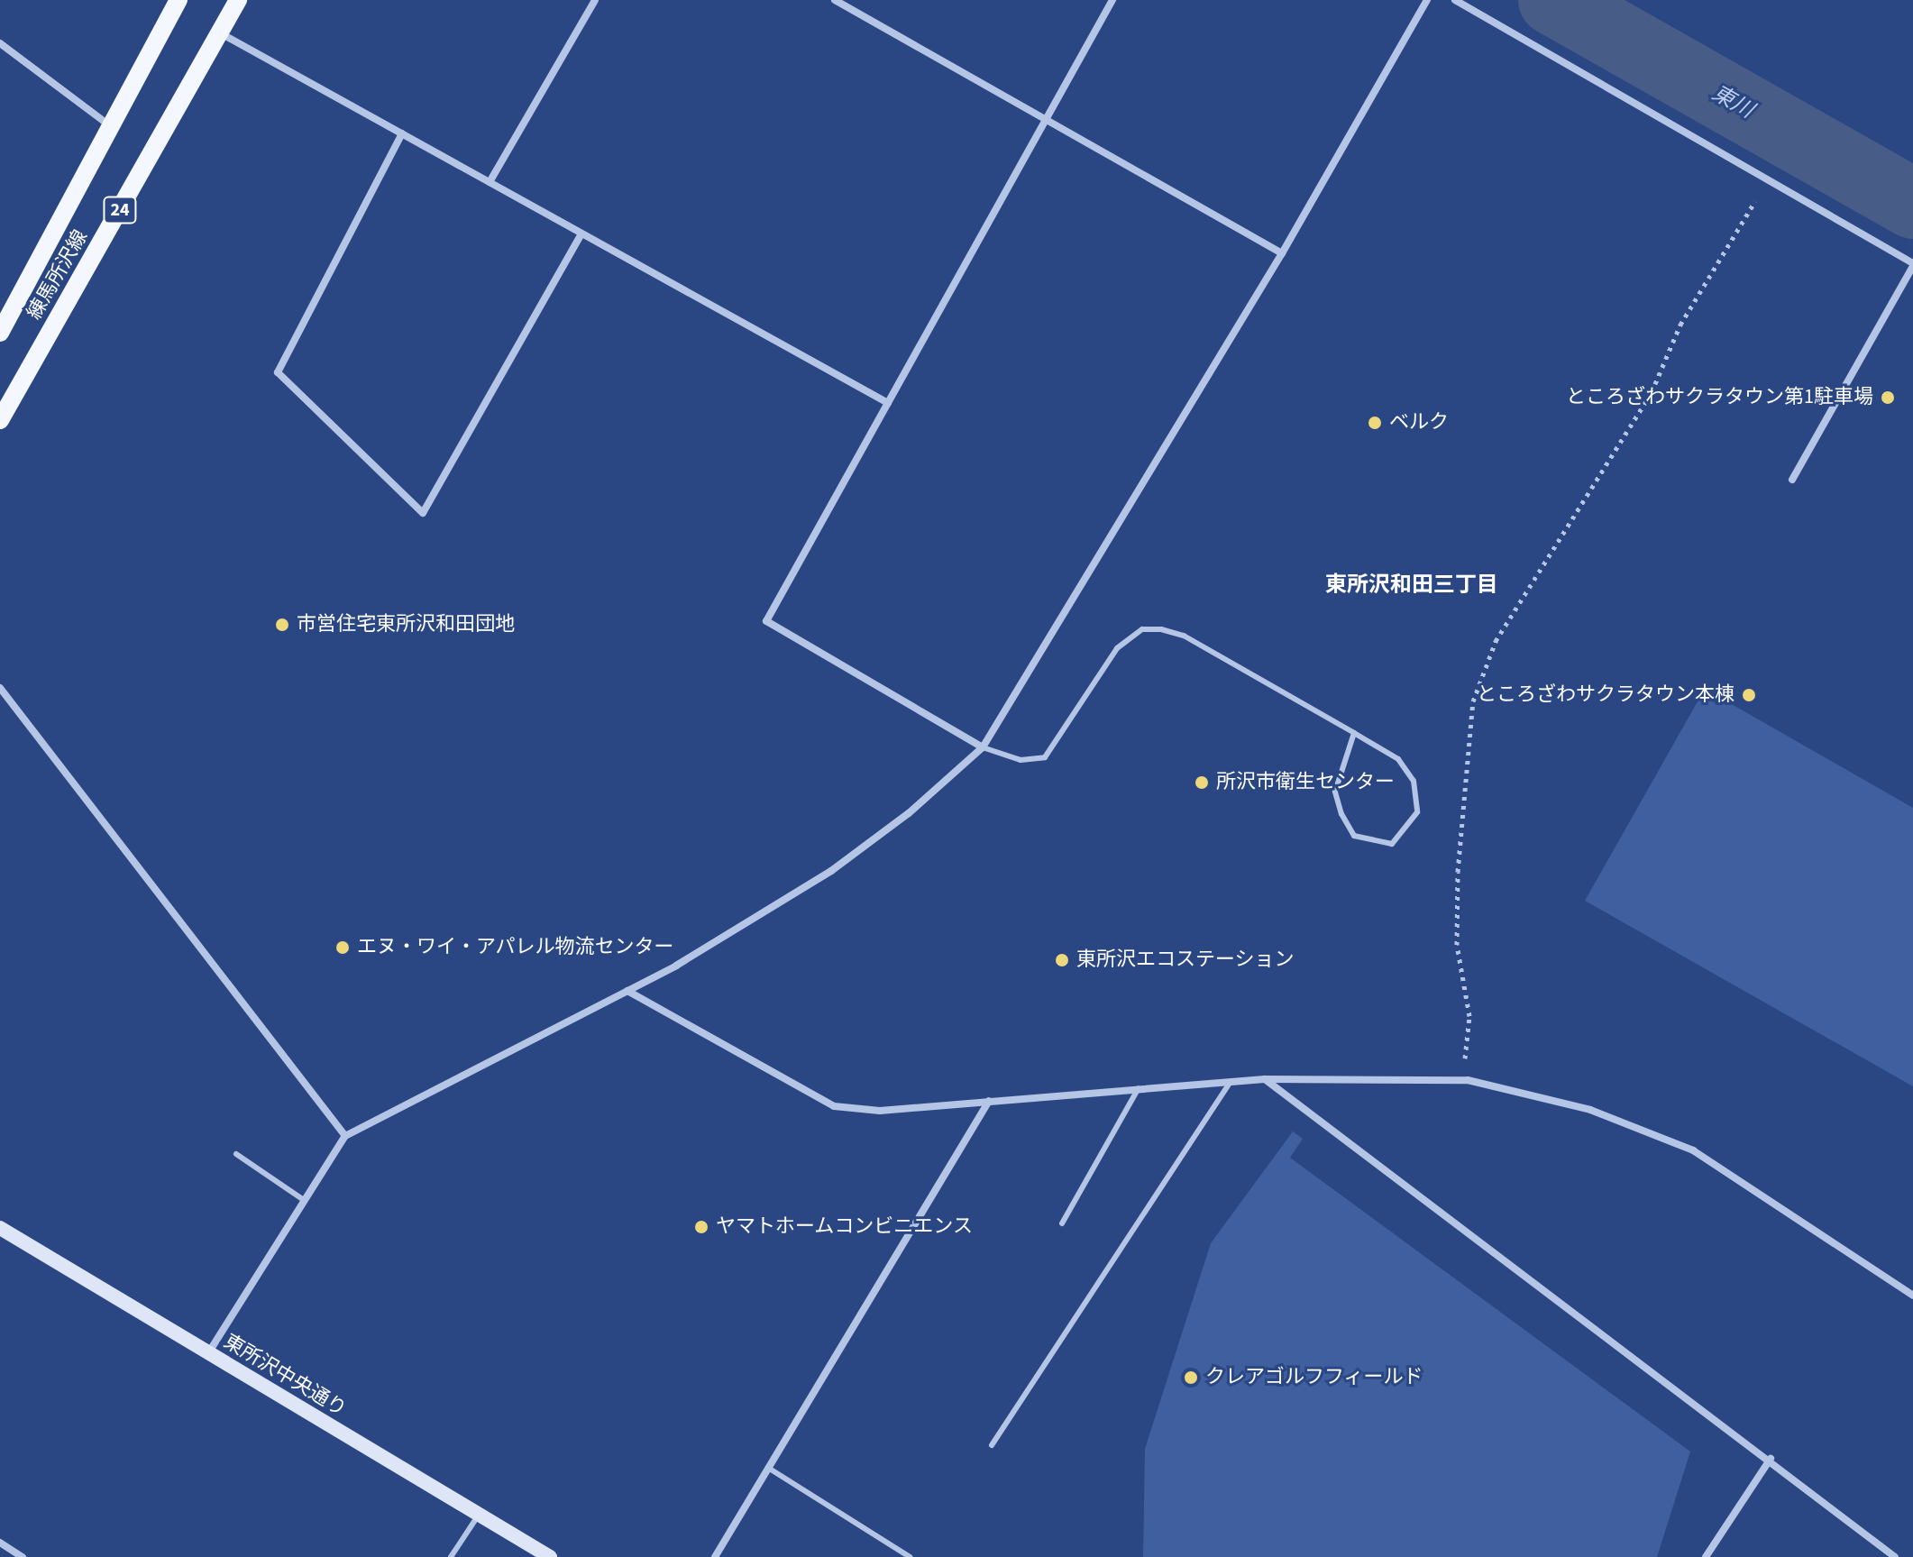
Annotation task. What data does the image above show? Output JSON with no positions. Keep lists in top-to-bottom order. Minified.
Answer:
{"streets":{"main road":["24","練馬所沢線"],"street":["東所沢中央通り"]},"districts":["東所沢和田三丁目"],"water":["東川"],"places":["ところざわサクラタウン第1駐車場","ベルク","市営住宅東所沢和田団地","ところざわサクラタウン本棟","所沢市衛生センター","エヌ・ワイ・アパレル物流センター","東所沢エコステーション","ヤマトホームコンビニエンス","クレアゴルフフィールド"]}
